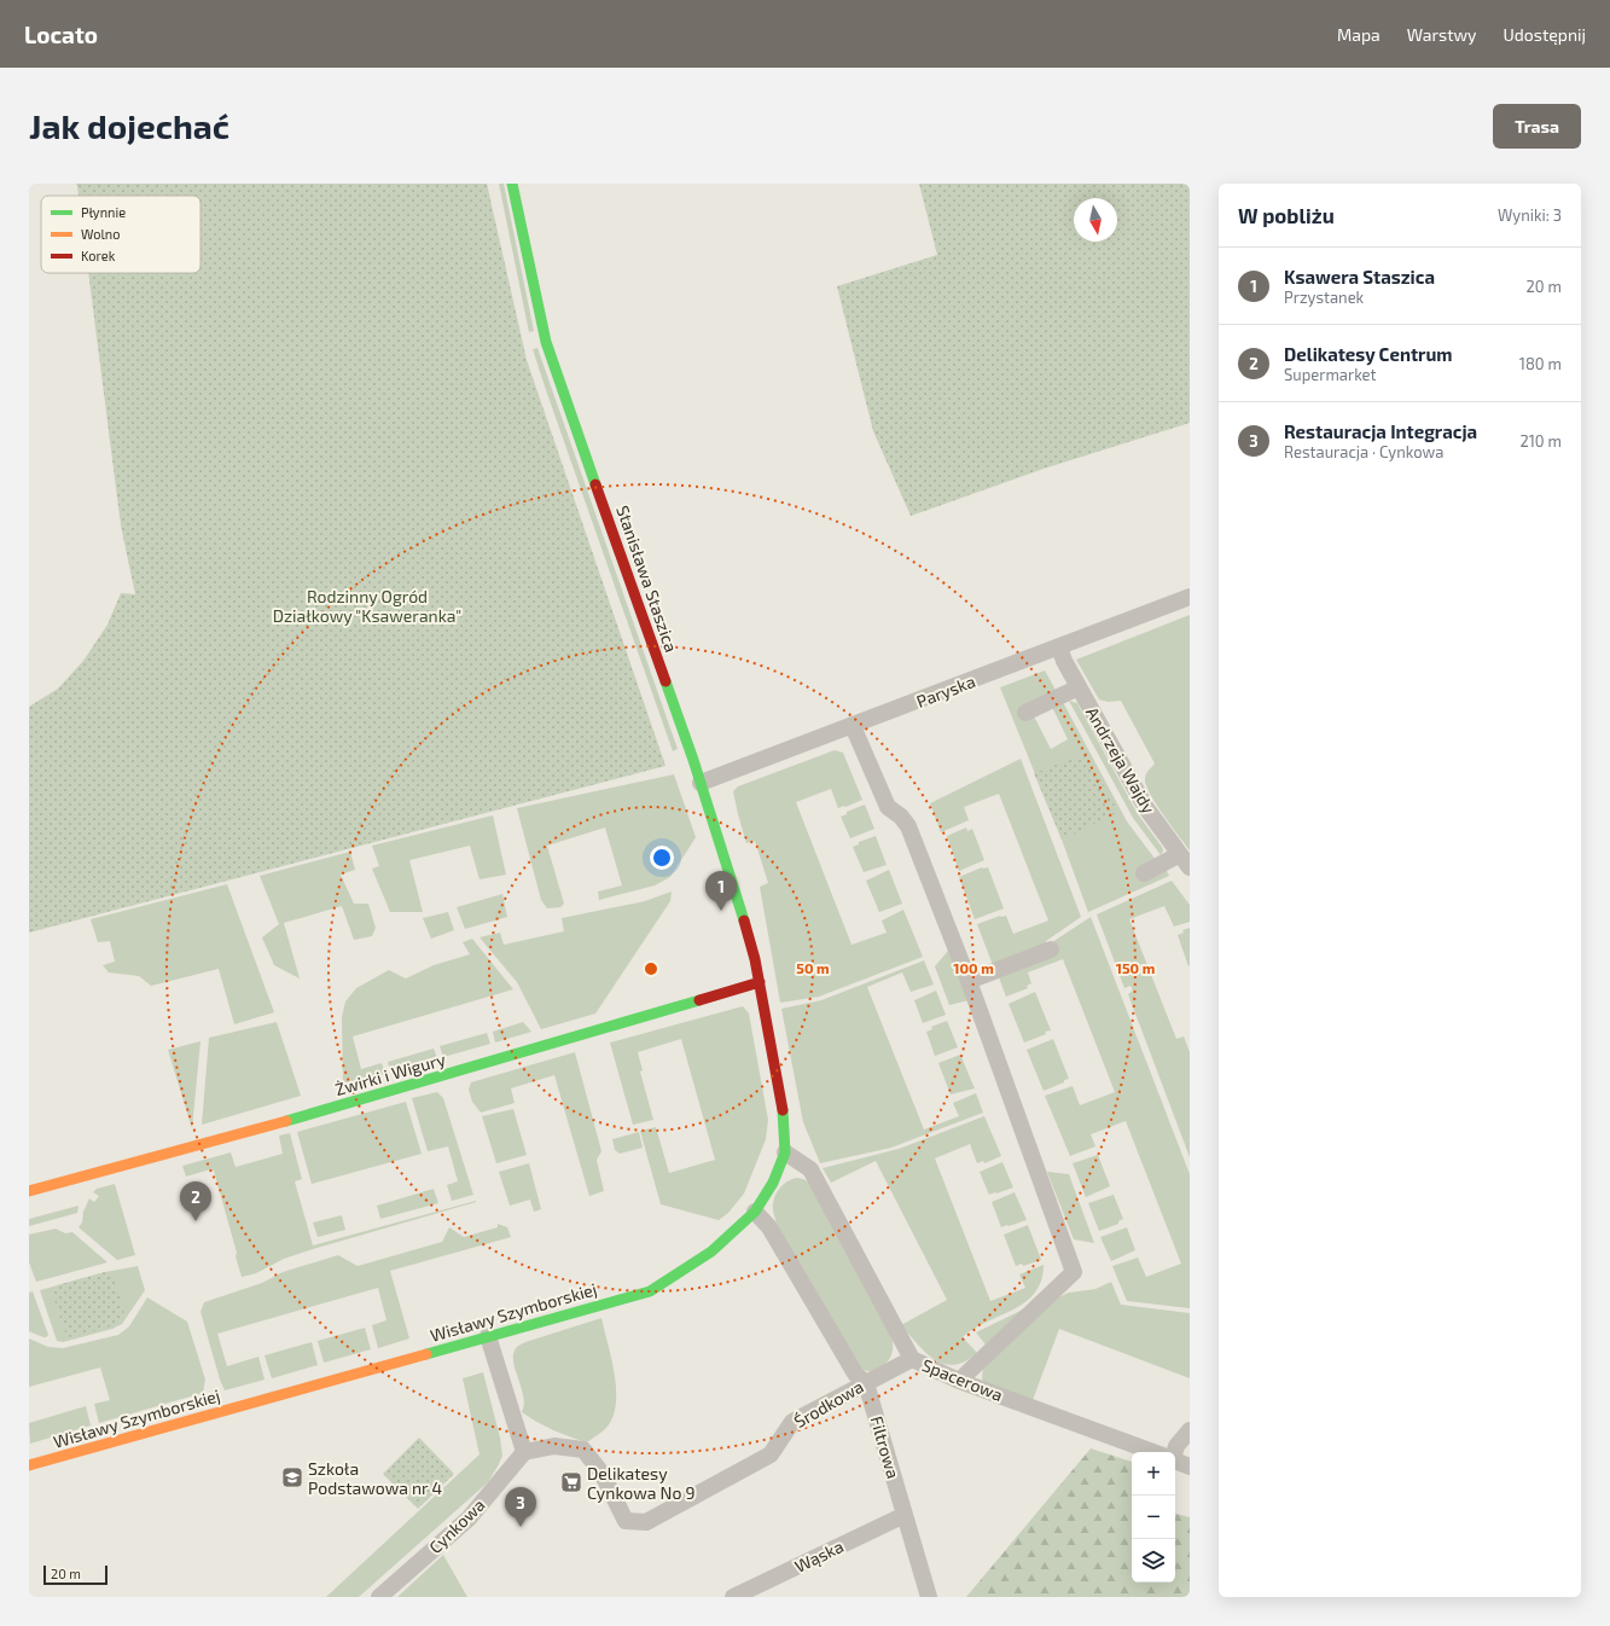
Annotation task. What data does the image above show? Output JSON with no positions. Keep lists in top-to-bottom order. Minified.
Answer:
{"streets":{"street":["Stanisława Staszica","Paryska","Andrzeja Wajdy","Żwirki i Wigury","Wisławy Szymborskiej","Spacerowa","Środkowa","Filtrowa","Cynkowa","Wąska"]},"crossings":[["Stanisława Staszica","Paryska"],["Stanisława Staszica","Żwirki i Wigury"],["Stanisława Staszica","Wisławy Szymborskiej"],["Paryska","Andrzeja Wajdy"],["Żwirki i Wigury","Wisławy Szymborskiej"],["Wisławy Szymborskiej","Spacerowa"],["Wisławy Szymborskiej","Filtrowa"],["Spacerowa","Środkowa"],["Środkowa","Filtrowa"],["Środkowa","Cynkowa"],["Filtrowa","Wąska"]],"parks":["Rodzinny Ogród Działkowy \"Ksaweranka\""],"places":{"school or university":["Szkoła Podstawowa nr 4"],"supermarket":["Delikatesy Cynkowa No 9"]},"legend":["Płynnie","Wolno","Korek"],"scale_bar":"20 m","north":"bottom","page":{"header":"Locato","nav":["Mapa","Warstwy","Udostępnij"],"buttons":"Trasa","title":"Jak dojechać","heading":["W pobliżu","Wyniki: 3"],"list":[{"mark":"1","name":"Ksawera Staszica","note":"Przystanek","value":"20 m"},{"mark":"2","name":"Delikatesy Centrum","note":"Supermarket","value":"180 m"},{"mark":"3","name":"Restauracja Integracja","note":"Restauracja · Cynkowa","value":"210 m"}],"pins":["1","2","3"],"map_buttons":["+","−"],"scale":"20 m"},"rings":["50 m","100 m","150 m"]}
